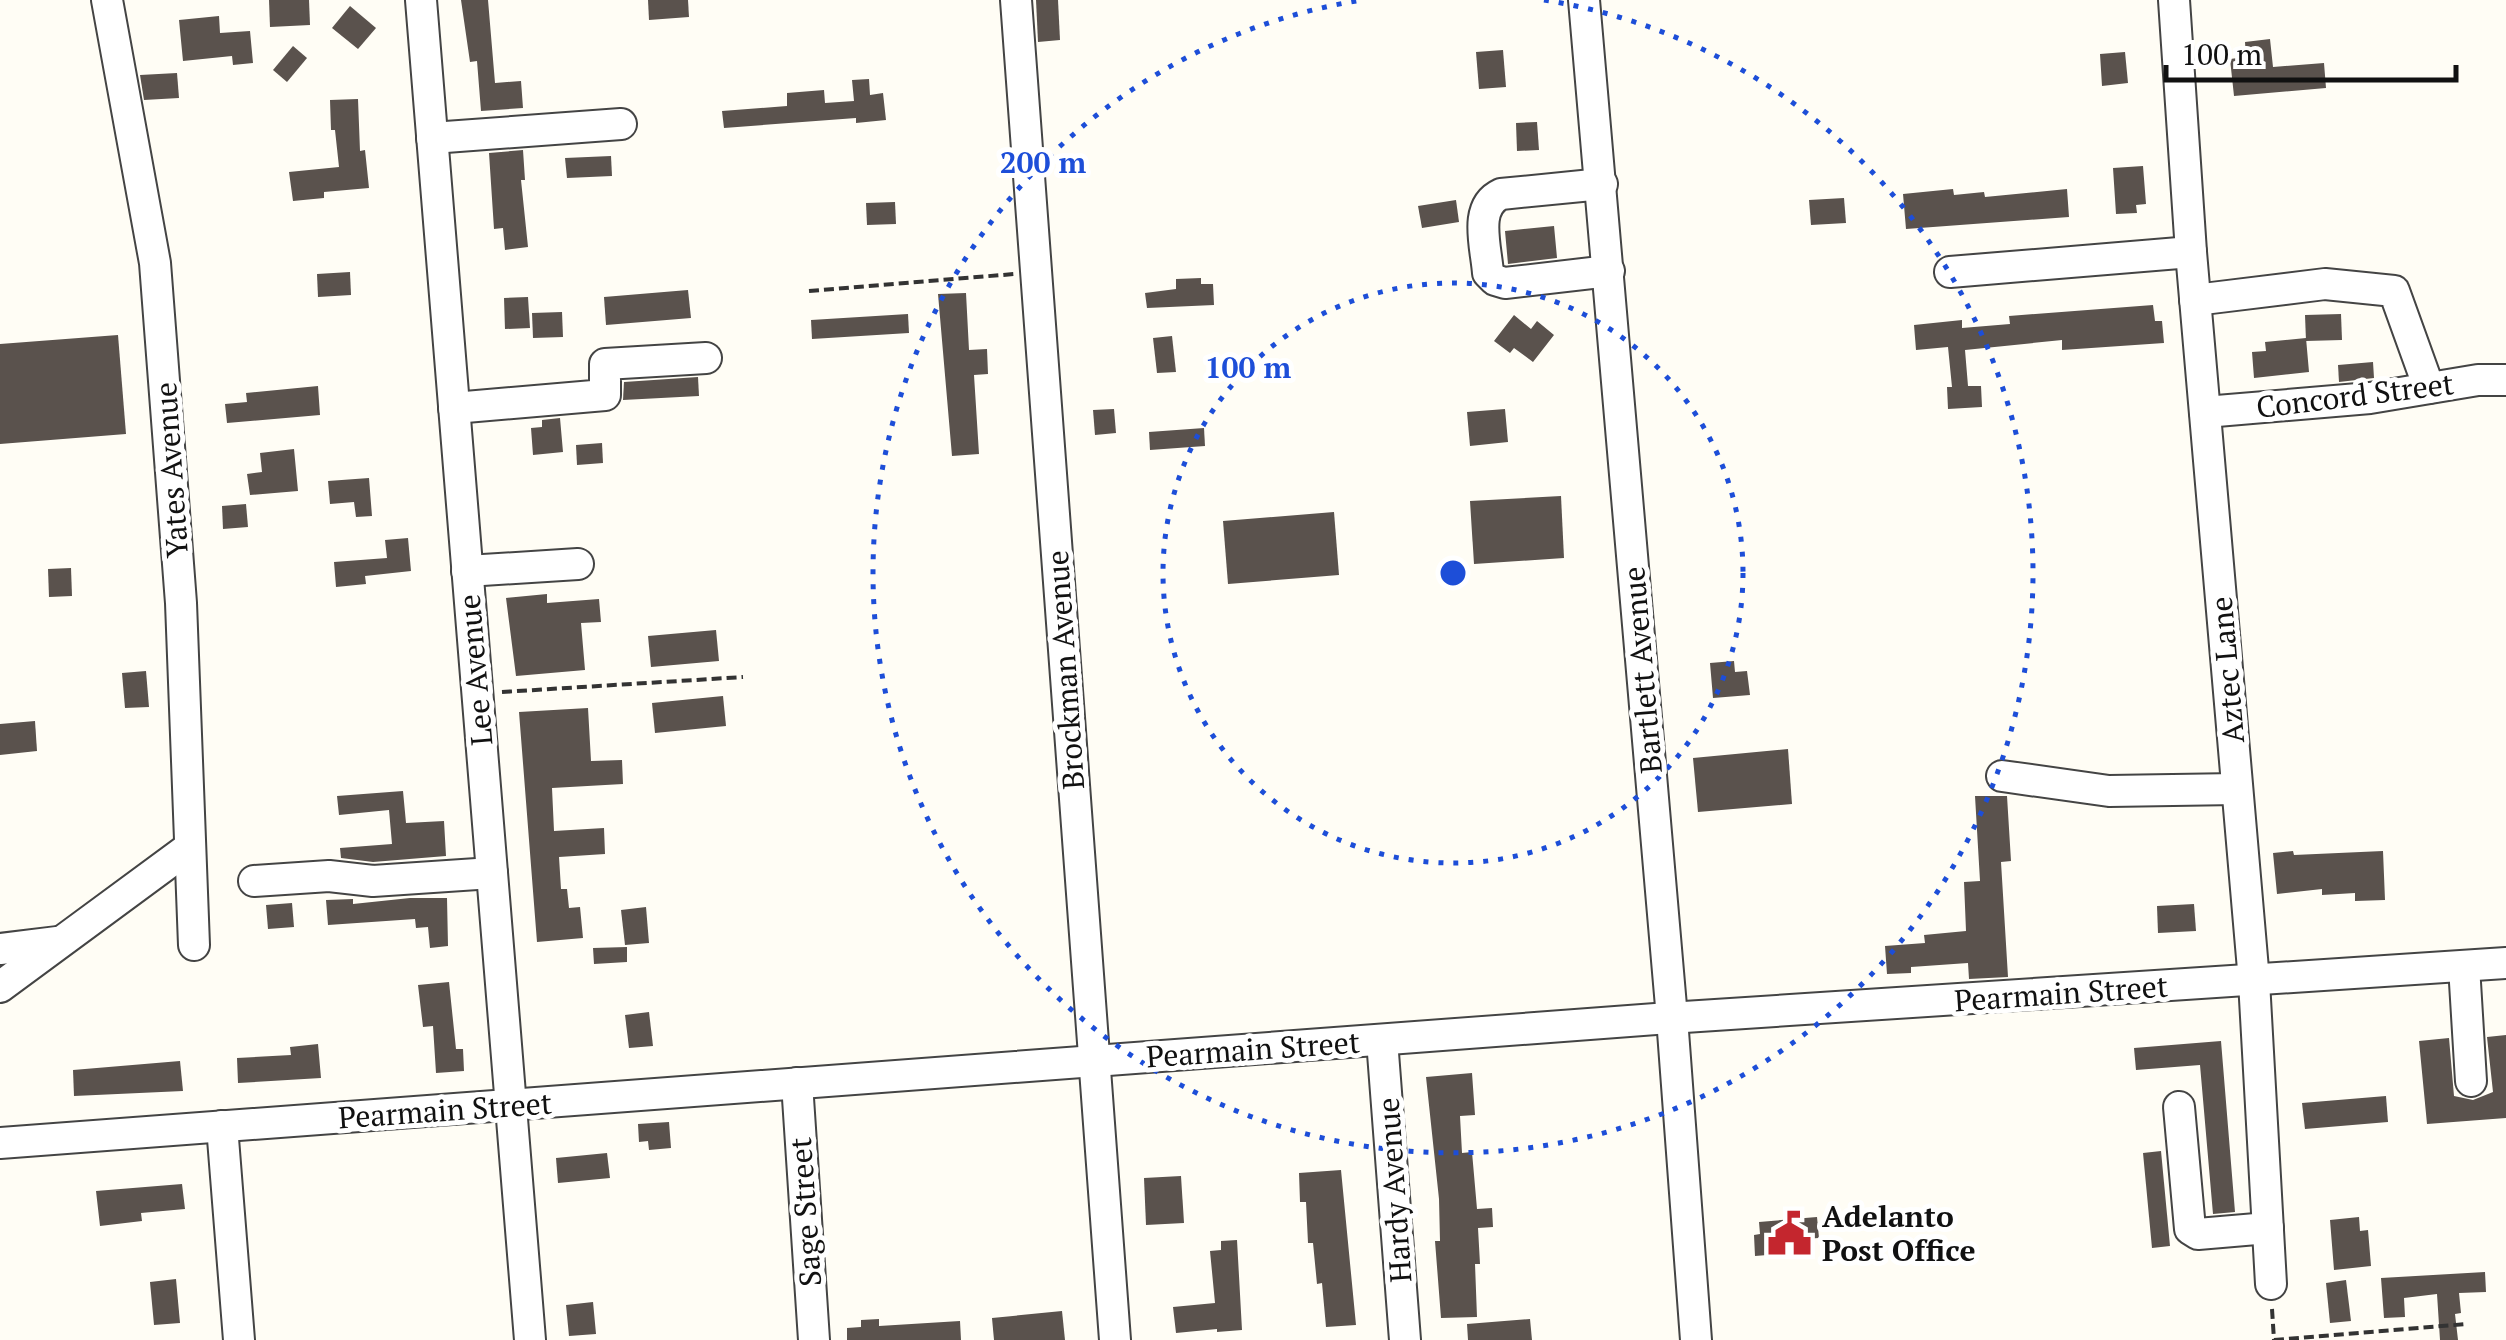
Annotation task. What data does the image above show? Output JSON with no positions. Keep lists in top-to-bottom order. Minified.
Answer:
{"streets":{"street":["Concord Street","Yates Avenue","Lee Avenue","Brockman Avenue","Bartlett Avenue","Aztec Lane","Pearmain Street","Hardy Avenue","Sage Street"]},"crossings":[["Concord Street","Aztec Lane"],["Lee Avenue","Pearmain Street"],["Brockman Avenue","Pearmain Street"],["Bartlett Avenue","Pearmain Street"],["Aztec Lane","Pearmain Street"],["Pearmain Street","Hardy Avenue"],["Pearmain Street","Sage Street"]],"places":{"public building":["Adelanto Post Office"]},"scale_bar":"100 m","rings":["200 m","100 m"]}
